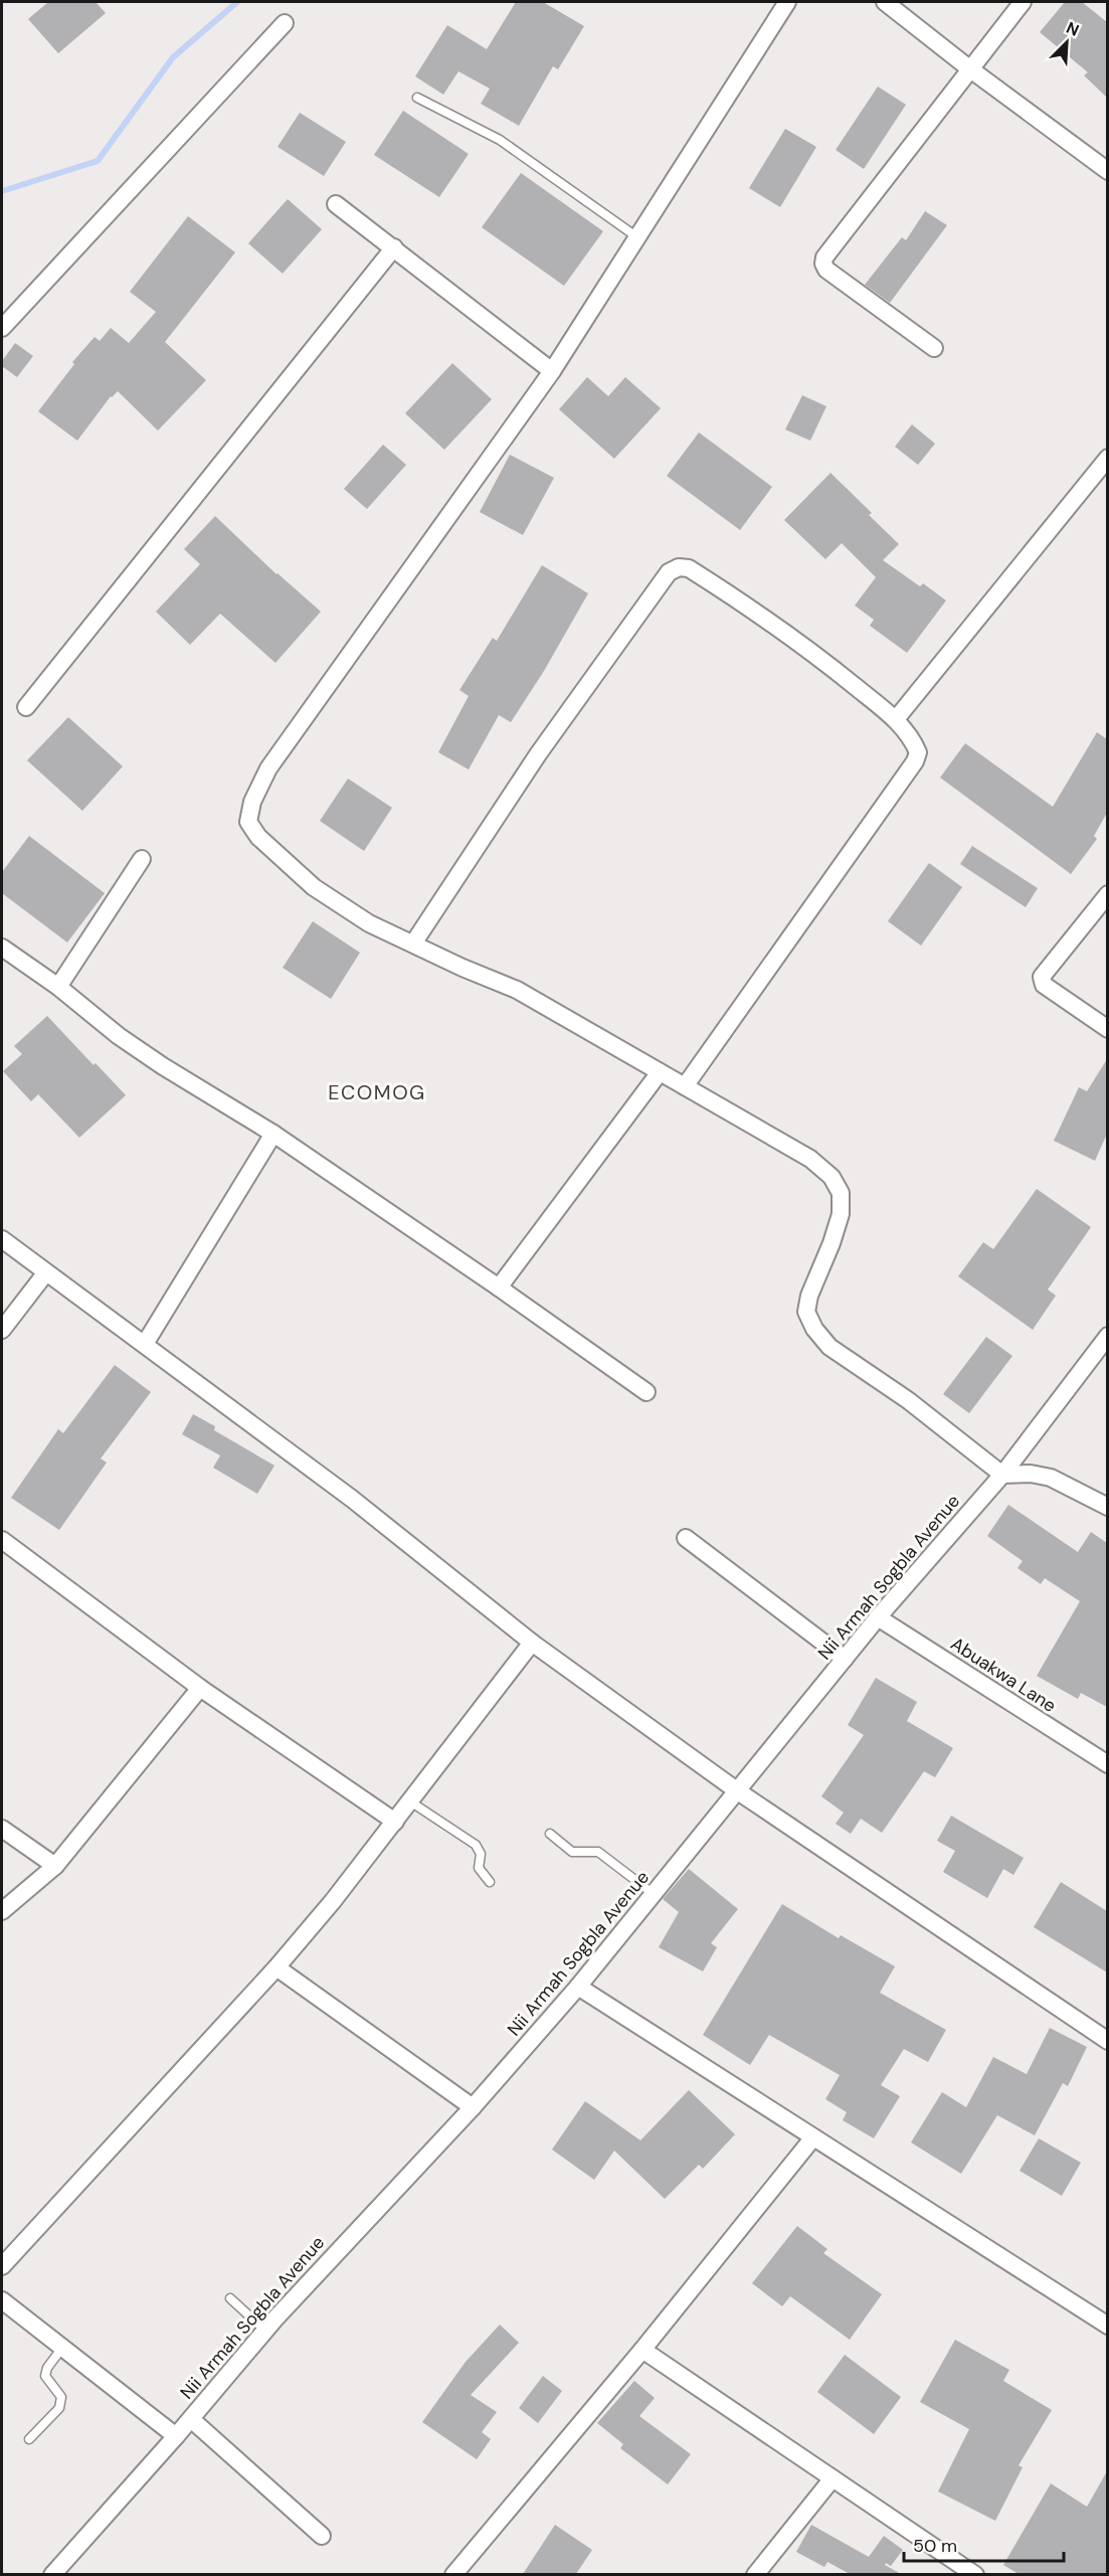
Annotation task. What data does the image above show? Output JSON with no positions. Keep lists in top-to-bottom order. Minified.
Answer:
{"streets":{"street":["Nii Armah Sogbla Avenue","Abuakwa Lane"]},"crossings":[["Nii Armah Sogbla Avenue","Abuakwa Lane"]],"districts":["ECOMOG"],"scale_bar":"50 m","north":"top right"}
